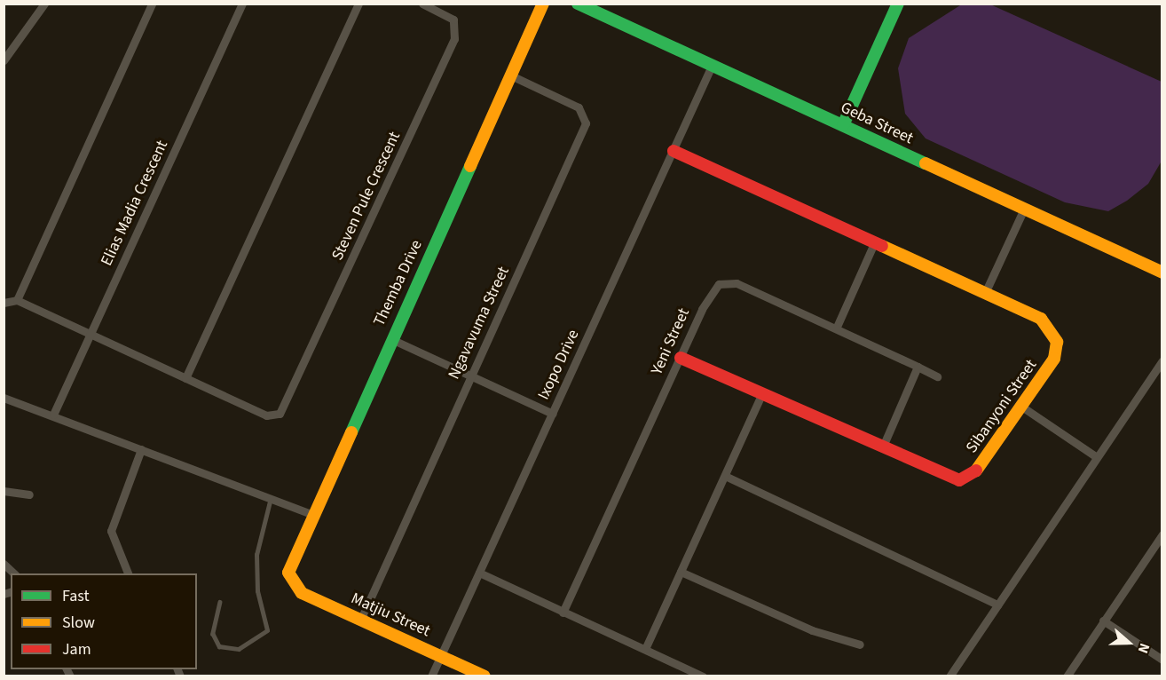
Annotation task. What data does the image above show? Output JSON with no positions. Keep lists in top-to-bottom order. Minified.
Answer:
{"streets":{"street":["Geba Street","Steven Pule Crescent","Elias Madia Crescent","Themba Drive","Ngavavuma Street","Yeni Street","Ixopo Drive","Sibanyoni Street","Matjiu Street"]},"crossings":[["Geba Street","Ixopo Drive"],["Themba Drive","Ngavavuma Street"],["Themba Drive","Matjiu Street"],["Ngavavuma Street","Matjiu Street"],["Yeni Street","Sibanyoni Street"],["Ixopo Drive","Sibanyoni Street"],["Ixopo Drive","Matjiu Street"]],"legend":["Fast","Slow","Jam"],"north":"right"}
